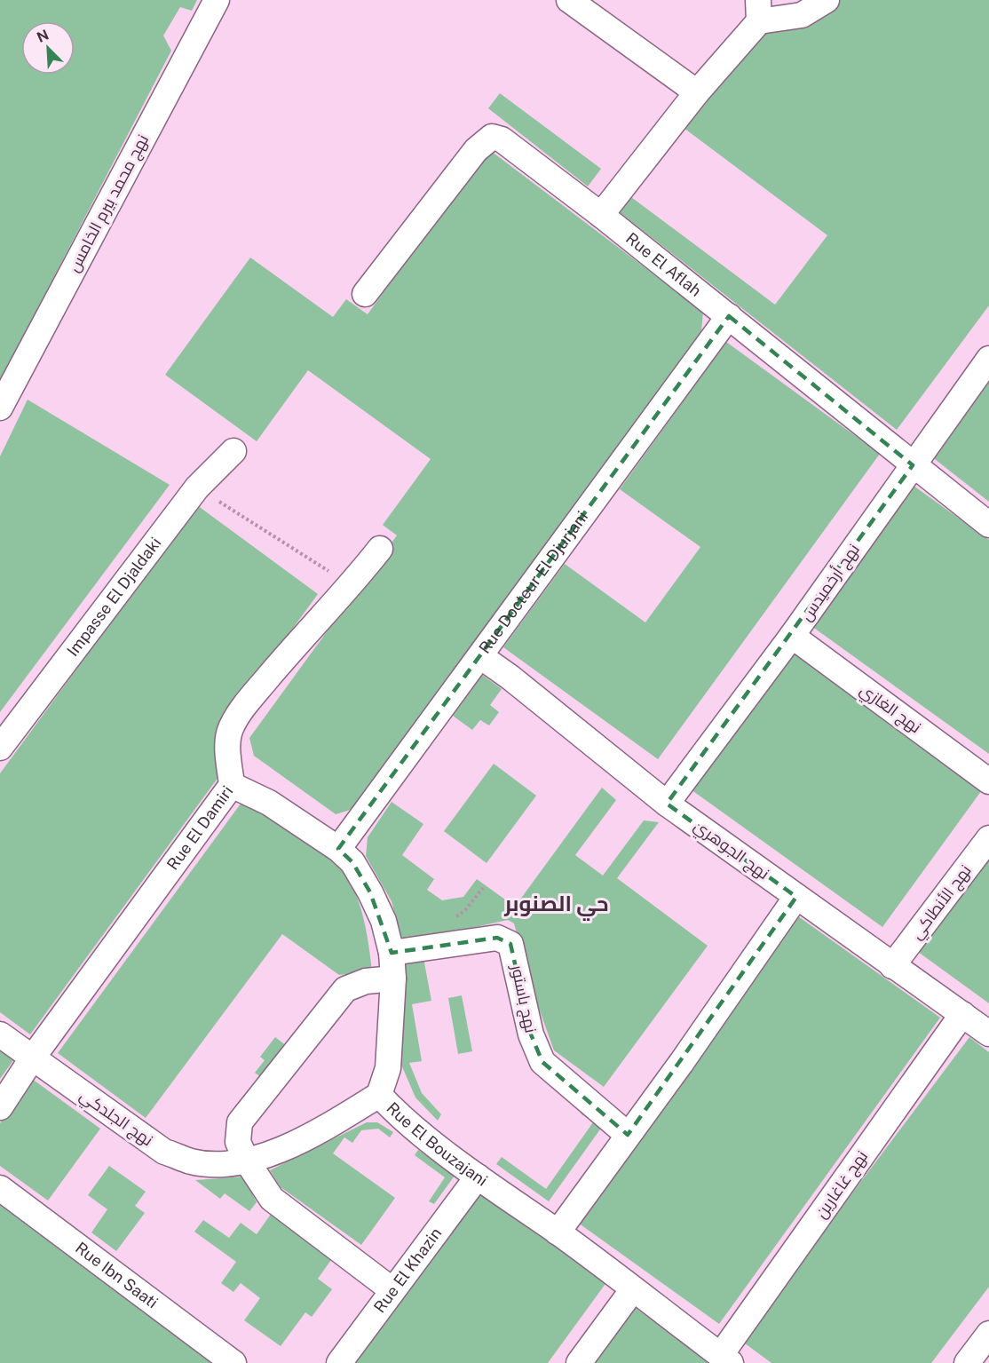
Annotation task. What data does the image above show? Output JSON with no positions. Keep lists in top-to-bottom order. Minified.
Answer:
{"streets":{"street":["نهج محمد بيرم الخامس","Rue El Aflah","نهج أرخميدس","Rue Docteur El Djurjani","Impasse El Djaldaki","نهج الغازي","Rue El Damiri","نهج الجوهري","نهج الأنطاكي","نهج باستور","نهج الجلدكي","Rue El Bouzajani","نهج غاغارين","Rue El Khazin","Rue Ibn Saati"]},"crossings":[["Rue El Aflah","نهج أرخميدس"],["Rue El Aflah","Rue Docteur El Djurjani"],["نهج أرخميدس","نهج الغازي"],["نهج أرخميدس","نهج الجوهري"],["Rue Docteur El Djurjani","نهج الجوهري"],["Rue Docteur El Djurjani","Rue El Bouzajani"],["Rue El Damiri","نهج الجلدكي"],["Rue El Damiri","Rue El Bouzajani"],["نهج الجوهري","نهج الأنطاكي"],["نهج الجوهري","نهج غاغارين"],["نهج باستور","Rue El Bouzajani"],["نهج الجلدكي","Rue El Bouzajani"],["Rue El Bouzajani","نهج غاغارين"],["Rue El Bouzajani","Rue El Khazin"]],"districts":["حي الصنوبر"],"north":"top left"}
